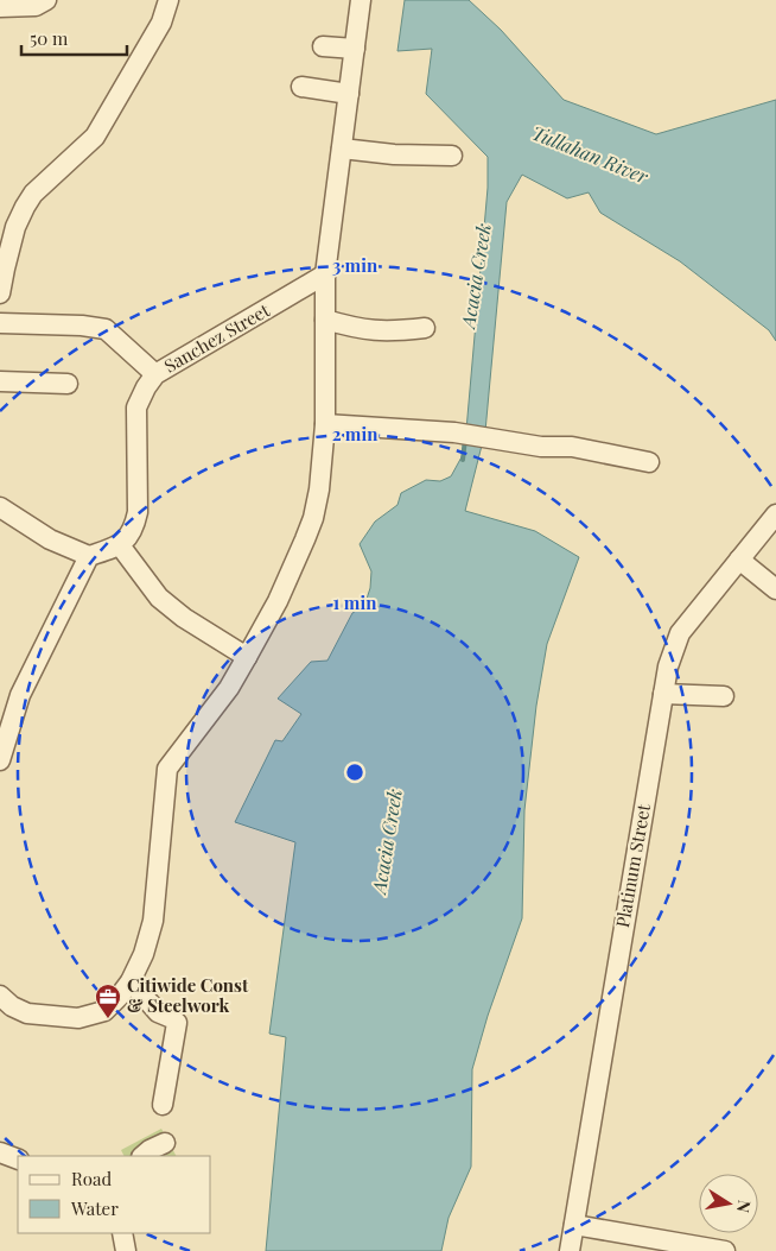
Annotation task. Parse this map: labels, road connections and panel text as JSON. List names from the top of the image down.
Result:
{
  "streets": {
    "street": ["Sanchez Street", "Platinum Street"]
  },
  "water": ["Tullahan River", "Acacia Creek"],
  "places": {
    "office": ["Citiwide Const & Steelwork"]
  },
  "legend": ["Road", "Water"],
  "scale_bar": "50 m",
  "north": "right",
  "rings": ["3 min", "2 min", "1 min"]
}
